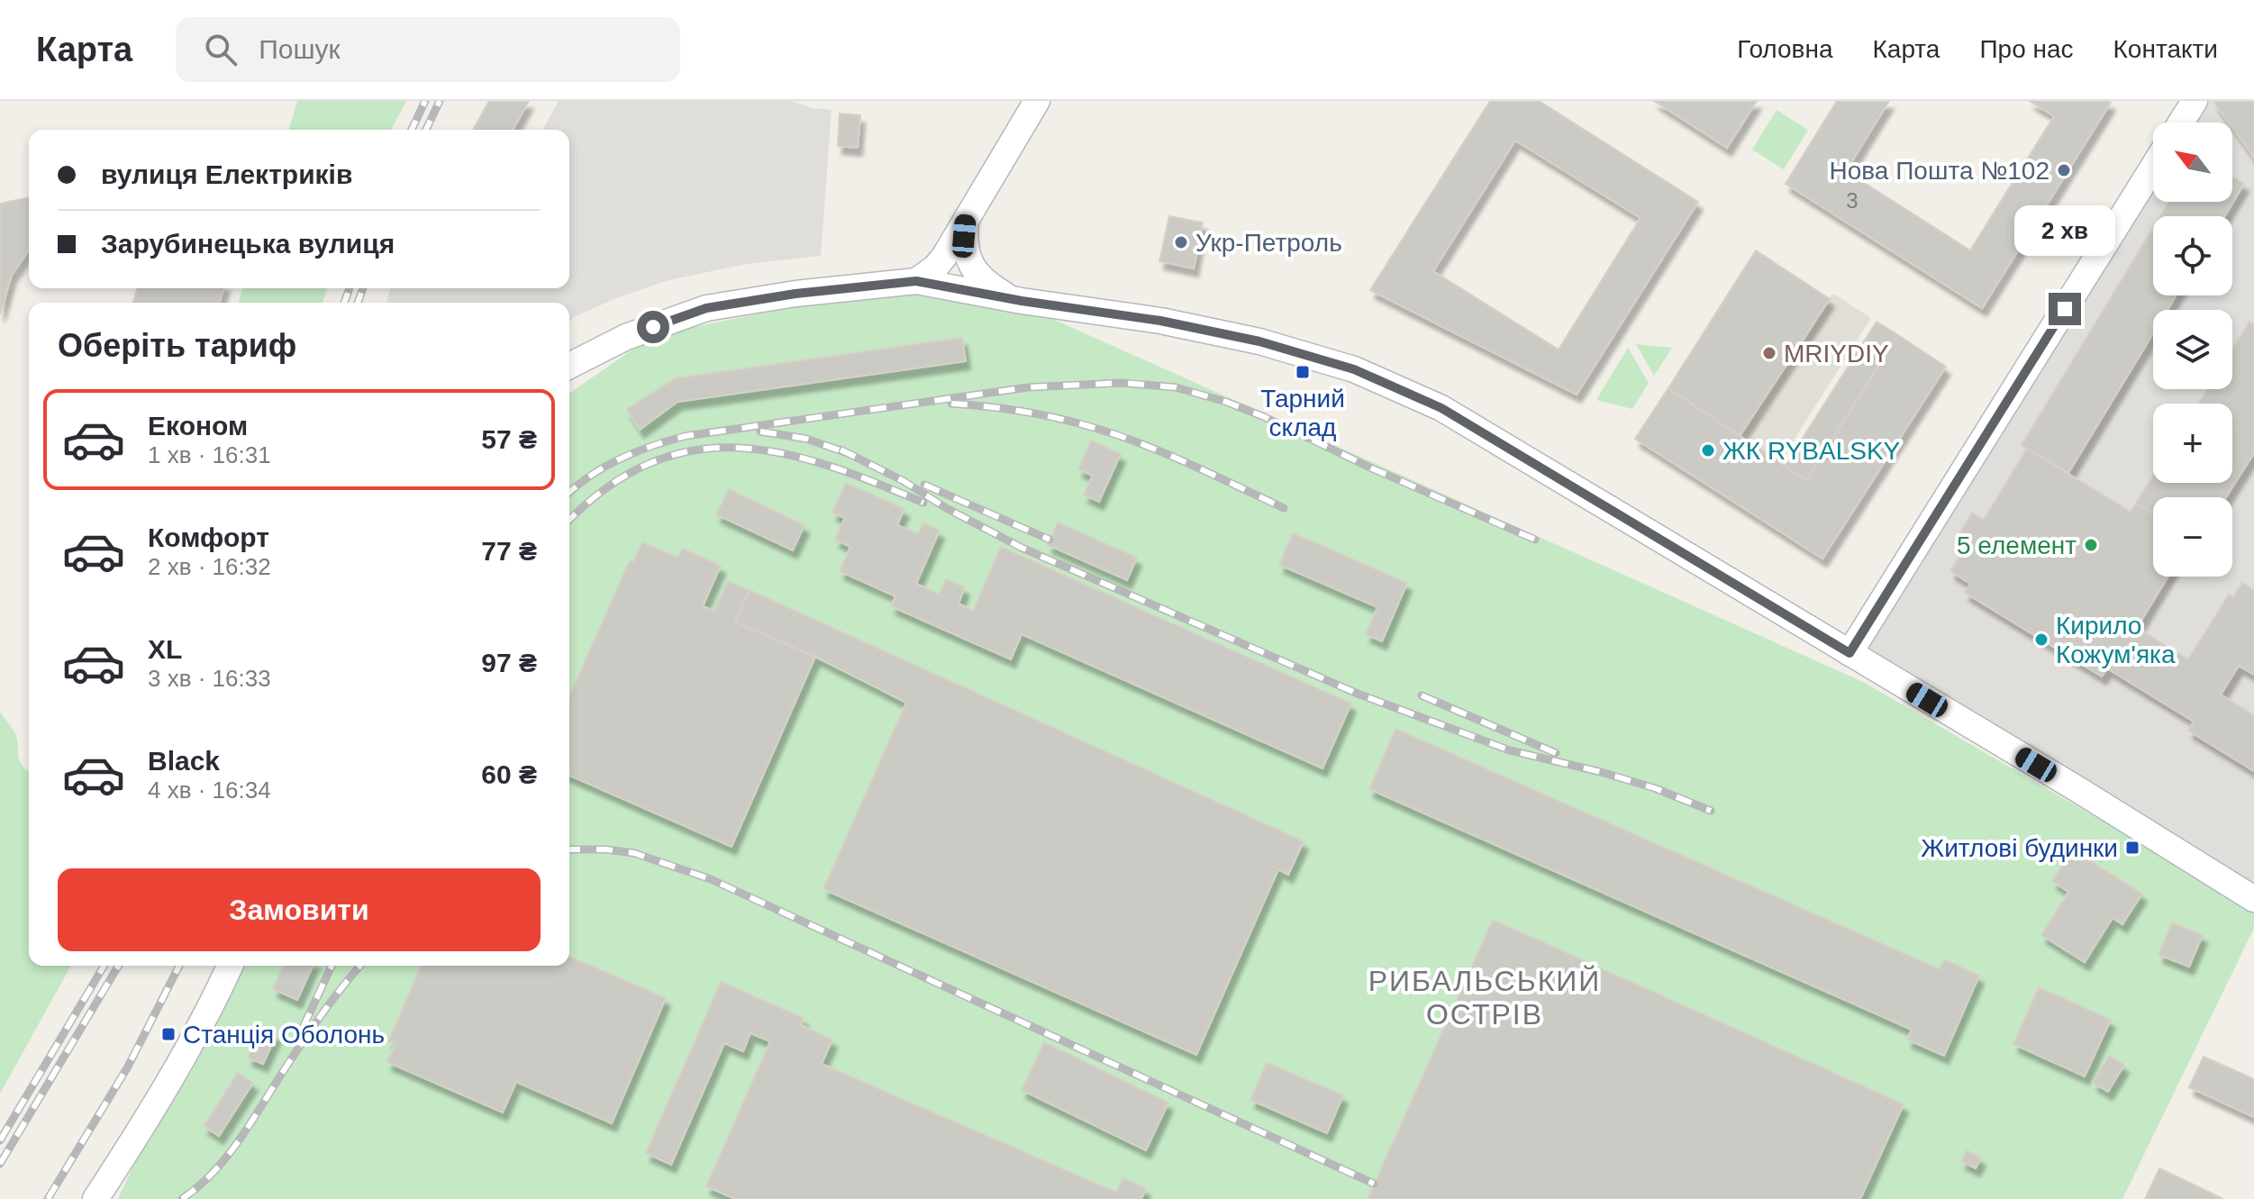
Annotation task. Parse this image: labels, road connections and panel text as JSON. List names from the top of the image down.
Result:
{
  "districts": ["РИБАЛЬСЬКИЙ ОСТРІВ"],
  "places": {
    "other": [
      "Нова Пошта №102",
      "Укр-Петроль",
      "MRIYDIY",
      "ЖК RYBALSKY",
      "5 елемент",
      "Кирило Кожум'яка"
    ],
    "transit": ["Тарний склад", "Житлові будинки", "Станція Оболонь"]
  },
  "house_numbers": ["3"],
  "north": "top left",
  "page": {
    "header": "Карта",
    "search": "Пошук",
    "nav": [
      "Головна",
      "Карта",
      "Про нас",
      "Контакти"
    ],
    "map_buttons": ["+", "−"],
    "banner": ["вулиця Електриків", "Зарубинецька вулиця"],
    "bubble": "2 хв",
    "heading": "Оберіть тариф",
    "list": [
      {
        "name": "Економ",
        "note": "1 хв · 16:31",
        "value": "57 ₴"
      },
      {
        "name": "Комфорт",
        "note": "2 хв · 16:32",
        "value": "77 ₴"
      },
      {
        "name": "XL",
        "note": "3 хв · 16:33",
        "value": "97 ₴"
      },
      {
        "name": "Black",
        "note": "4 хв · 16:34",
        "value": "60 ₴"
      }
    ],
    "buttons": "Замовити"
  }
}
